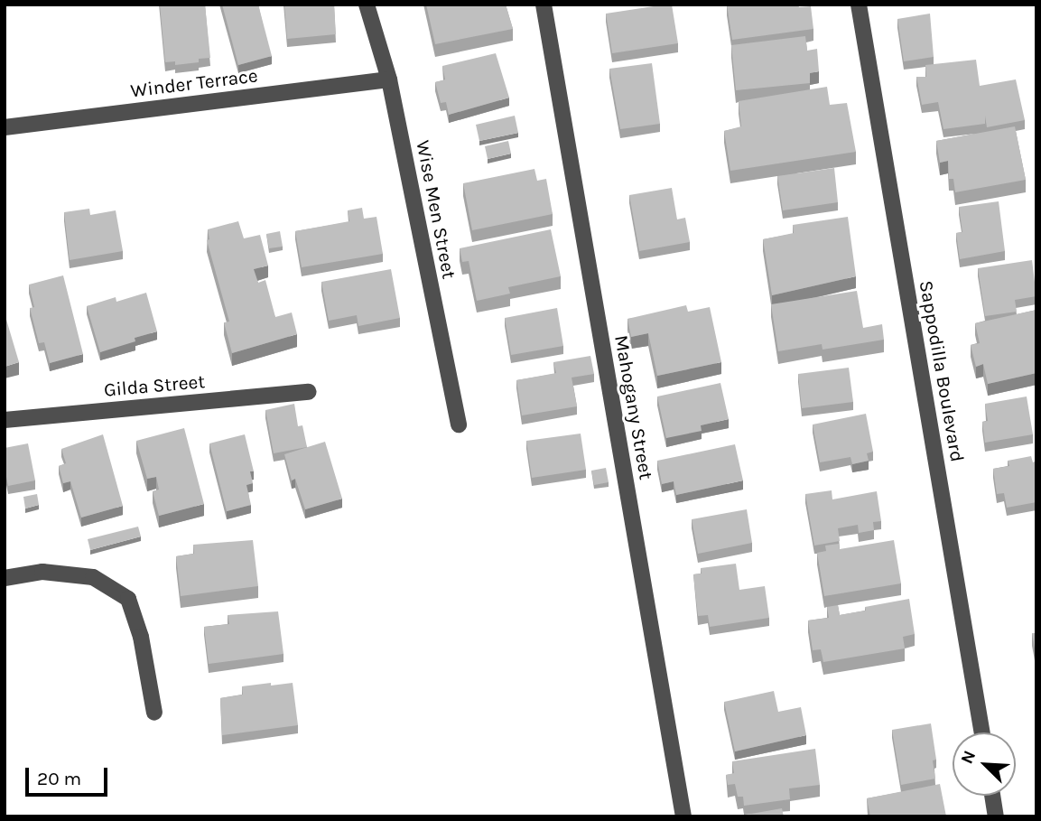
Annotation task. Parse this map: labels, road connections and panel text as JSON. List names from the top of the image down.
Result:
{
  "streets": {
    "street": [
      "Winder Terrace",
      "Wise Men Street",
      "Sappodilla Boulevard",
      "Gilda Street",
      "Mahogany Street"
    ]
  },
  "crossings": [
    ["Winder Terrace", "Wise Men Street"]
  ],
  "scale_bar": "20 m",
  "north": "top left"
}
